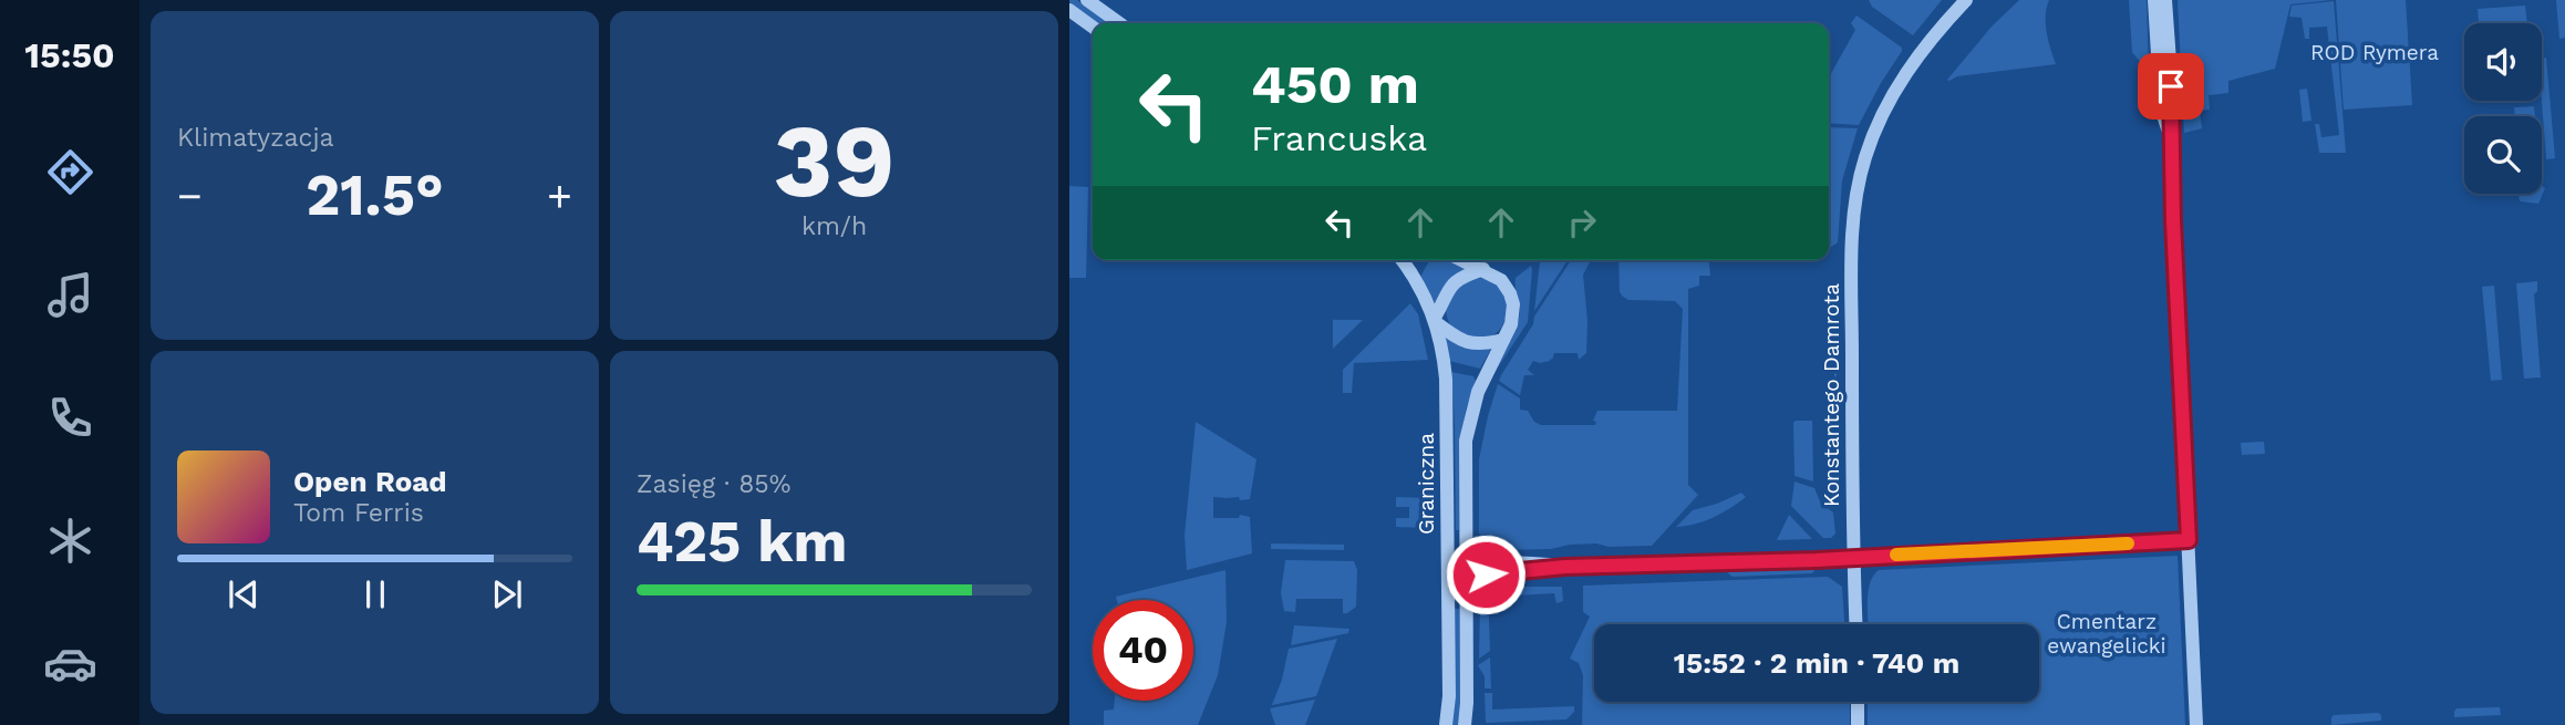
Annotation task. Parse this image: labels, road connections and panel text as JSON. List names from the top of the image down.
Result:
{
  "streets": {
    "street": ["Konstantego Damrota", "Graniczna"]
  },
  "parks": ["ROD Rymera", "Cmentarz ewangelicki"],
  "page": {
    "tabs": "15:50",
    "tile": [
      "Klimatyzacja",
      ["39", "km/h"],
      ["Zasięg · 85%", "425 km"]
    ],
    "turn": ["450 m", "Francuska"],
    "heat": ["−", "21.5°", "+"],
    "song": ["Open Road", "Tom Ferris"],
    "limit": "40",
    "trip": "15:52 · 2 min · 740 m"
  }
}
